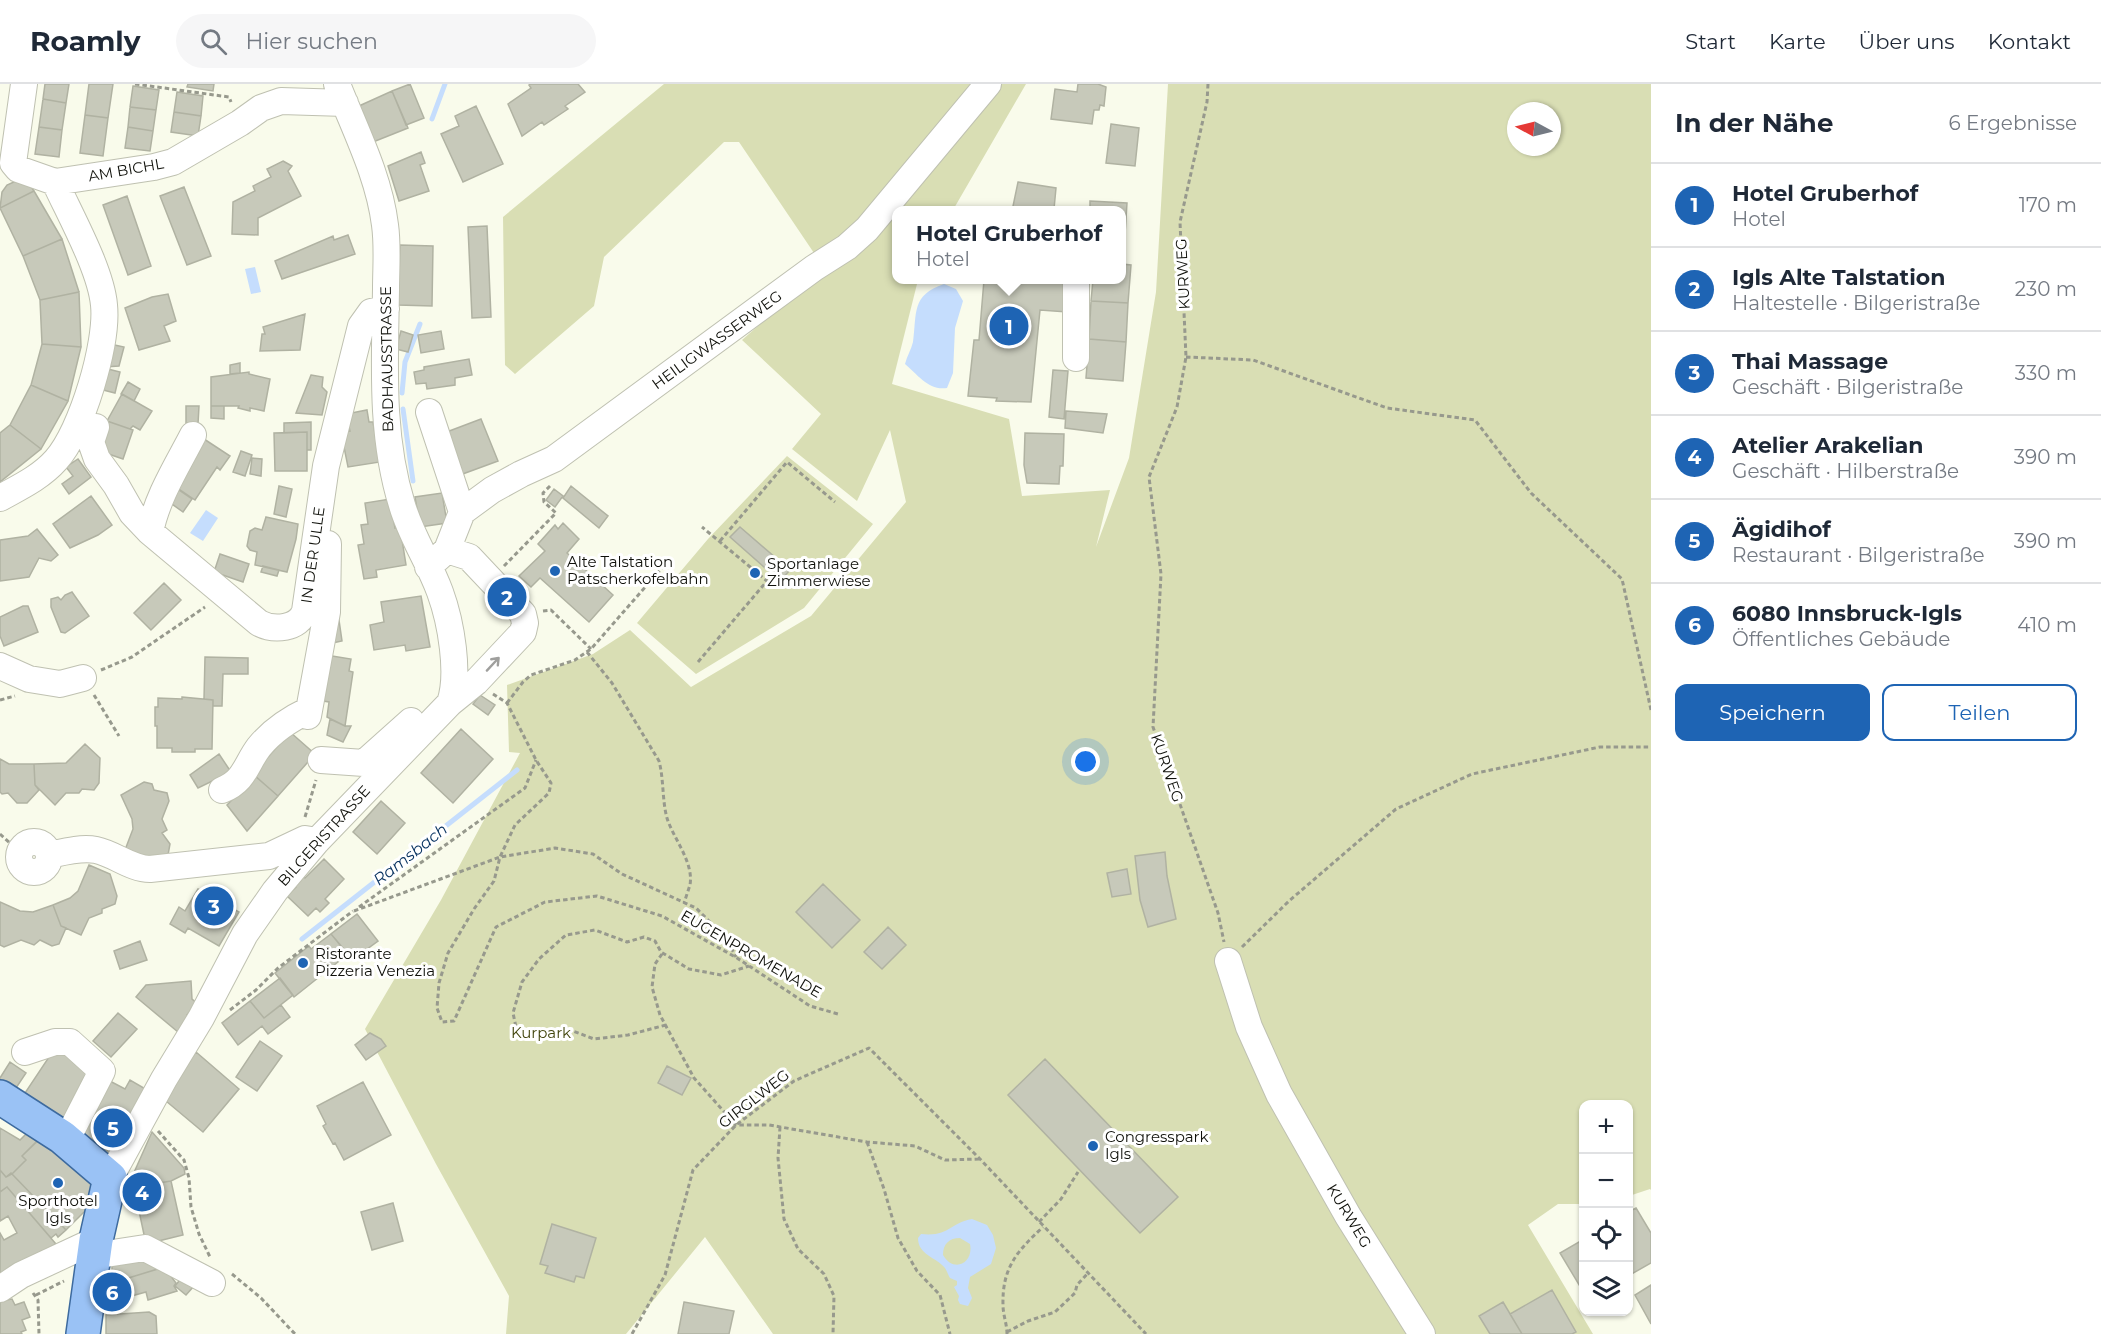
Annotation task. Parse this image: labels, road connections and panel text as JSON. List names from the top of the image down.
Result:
{
  "streets": {
    "street": [
      "AM BICHL",
      "KURWEG",
      "HEILIGWASSERWEG",
      "BADHAUSSTRASSE",
      "IN DER ULLE",
      "BILGERISTRASSE"
    ],
    "path": ["EUGENPROMENADE", "GIRGLWEG"]
  },
  "crossings": [
    ["AM BICHL", "BADHAUSSTRASSE"],
    ["BADHAUSSTRASSE", "IN DER ULLE"],
    ["BADHAUSSTRASSE", "BILGERISTRASSE"],
    ["BILGERISTRASSE", "EUGENPROMENADE"]
  ],
  "water": ["Ramsbach"],
  "parks": ["Kurpark"],
  "places": [
    "Alte Talstation Patscherkofelbahn",
    "Sportanlage Zimmerwiese",
    "Ristorante Pizzeria Venezia",
    "Congresspark Igls",
    "Sporthotel Igls"
  ],
  "north": "left",
  "page": {
    "header": "Roamly",
    "search": "Hier suchen",
    "nav": [
      "Start",
      "Karte",
      "Über uns",
      "Kontakt"
    ],
    "heading": ["In der Nähe", "6 Ergebnisse"],
    "list": [
      {
        "mark": "1",
        "name": "Hotel Gruberhof",
        "note": "Hotel",
        "value": "170 m"
      },
      {
        "mark": "2",
        "name": "Igls Alte Talstation",
        "note": "Haltestelle · Bilgeristraße",
        "value": "230 m"
      },
      {
        "mark": "3",
        "name": "Thai Massage",
        "note": "Geschäft · Bilgeristraße",
        "value": "330 m"
      },
      {
        "mark": "4",
        "name": "Atelier Arakelian",
        "note": "Geschäft · Hilberstraße",
        "value": "390 m"
      },
      {
        "mark": "5",
        "name": "Ägidihof",
        "note": "Restaurant · Bilgeristraße",
        "value": "390 m"
      },
      {
        "mark": "6",
        "name": "6080 Innsbruck-Igls",
        "note": "Öffentliches Gebäude",
        "value": "410 m"
      }
    ],
    "popup": ["Hotel Gruberhof", "Hotel"],
    "pins": [
      "1",
      "2",
      "3",
      "5",
      "4",
      "6"
    ],
    "buttons": ["Speichern", "Teilen"],
    "map_buttons": ["+", "−"]
  }
}
